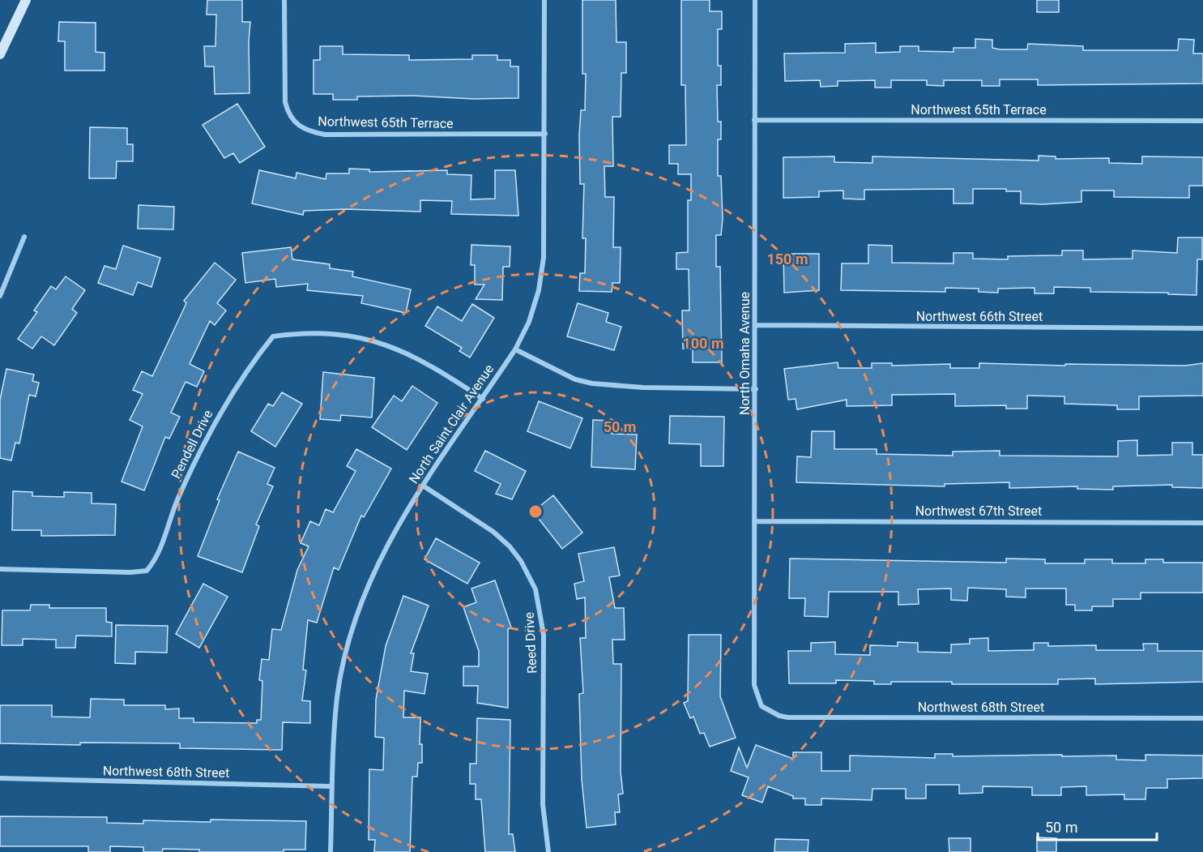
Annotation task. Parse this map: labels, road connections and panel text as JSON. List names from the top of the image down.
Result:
{
  "streets": {
    "street": [
      "Northwest 65th Terrace",
      "Northwest 66th Street",
      "North Omaha Avenue",
      "North Saint Clair Avenue",
      "Pendell Drive",
      "Northwest 67th Street",
      "Reed Drive",
      "Northwest 68th Street"
    ]
  },
  "crossings": [
    ["Northwest 65th Terrace", "North Omaha Avenue"],
    ["Northwest 65th Terrace", "North Saint Clair Avenue"],
    ["Northwest 66th Street", "North Omaha Avenue"],
    ["North Omaha Avenue", "Northwest 67th Street"],
    ["North Omaha Avenue", "Northwest 68th Street"],
    ["North Saint Clair Avenue", "Pendell Drive"],
    ["North Saint Clair Avenue", "Reed Drive"],
    ["North Saint Clair Avenue", "Northwest 68th Street"]
  ],
  "scale_bar": "50 m",
  "rings": ["150 m", "100 m", "50 m"]
}
